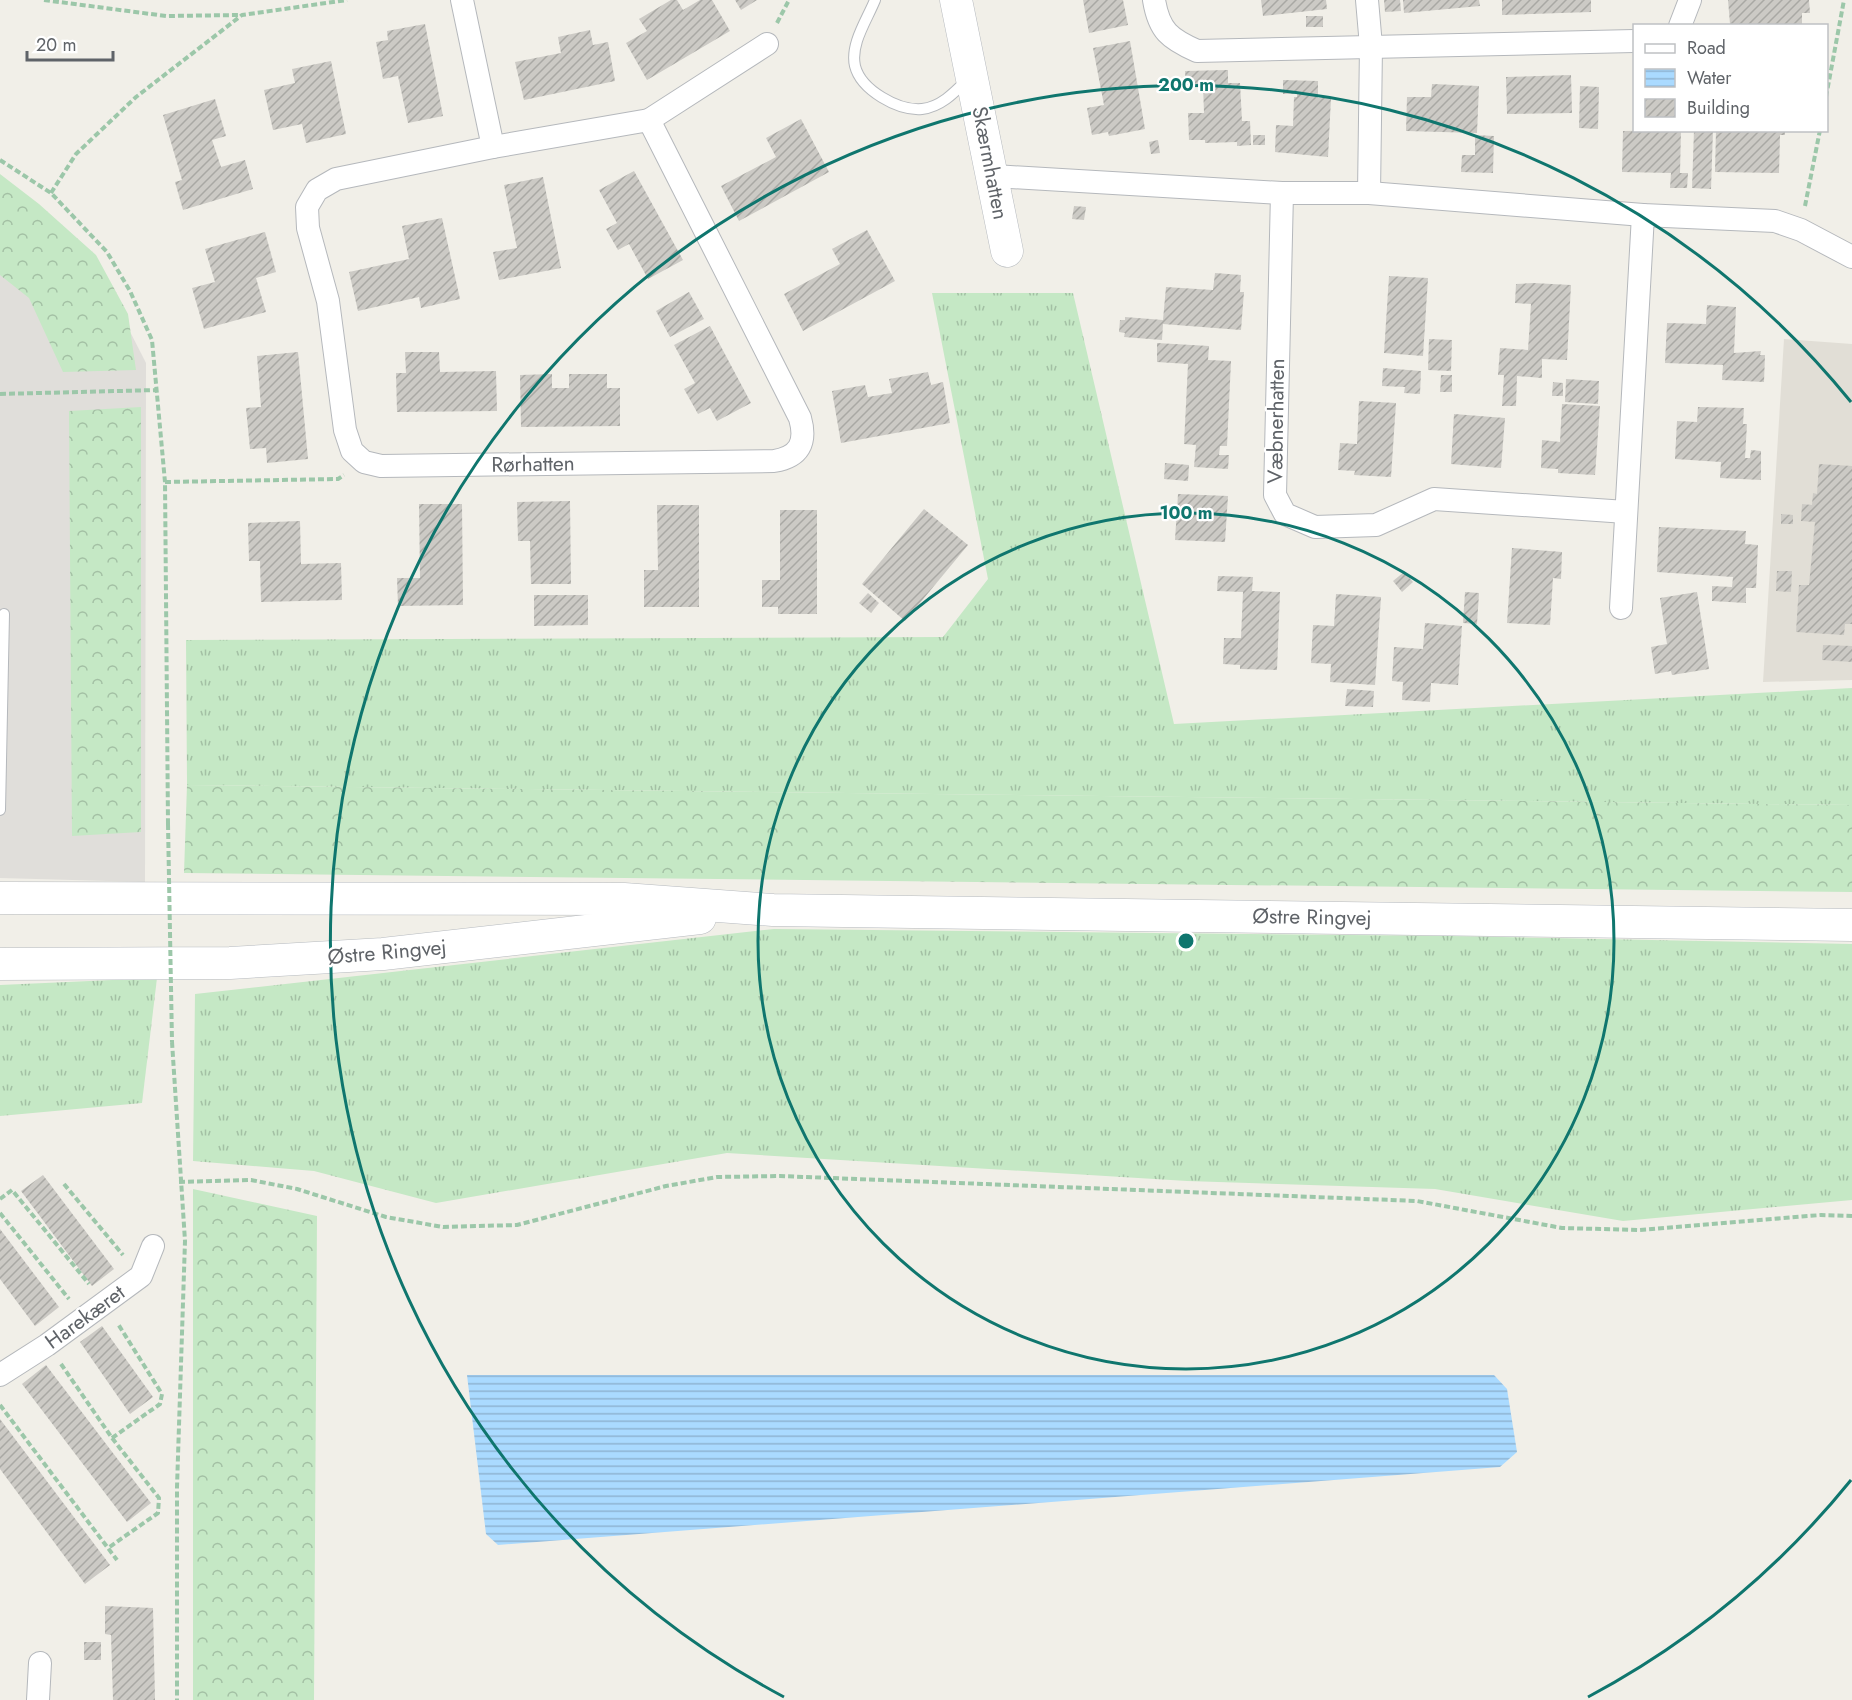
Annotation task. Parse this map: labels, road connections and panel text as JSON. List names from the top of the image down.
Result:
{
  "streets": {
    "main road": ["Skærmhatten", "Østre Ringvej"],
    "street": ["Væbnerhatten", "Rørhatten", "Harekæret"]
  },
  "legend": ["Road", "Water", "Building"],
  "scale_bar": "20 m",
  "rings": ["200 m", "100 m"]
}
